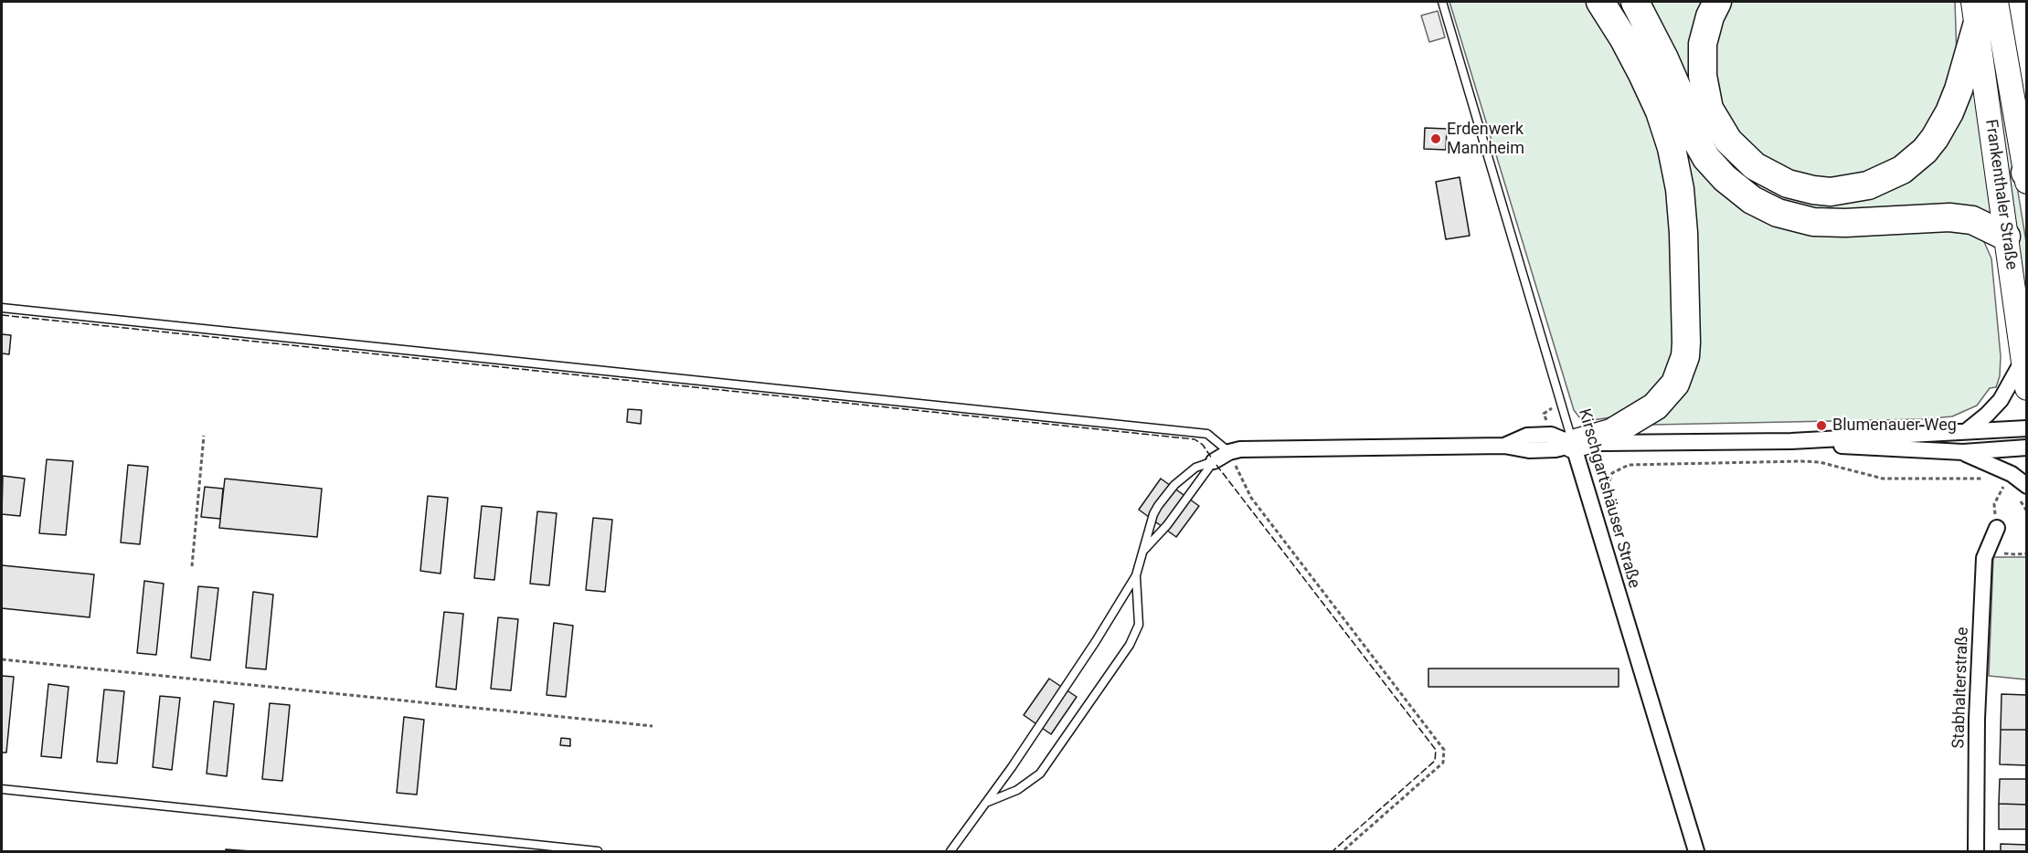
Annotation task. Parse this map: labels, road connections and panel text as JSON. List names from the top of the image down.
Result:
{
  "streets": {
    "main road": ["Frankenthaler Straße"],
    "street": ["Kirschgartshäuser Straße", "Stabhalterstraße"]
  },
  "places": ["Erdenwerk Mannheim", "Blumenauer Weg"]
}
